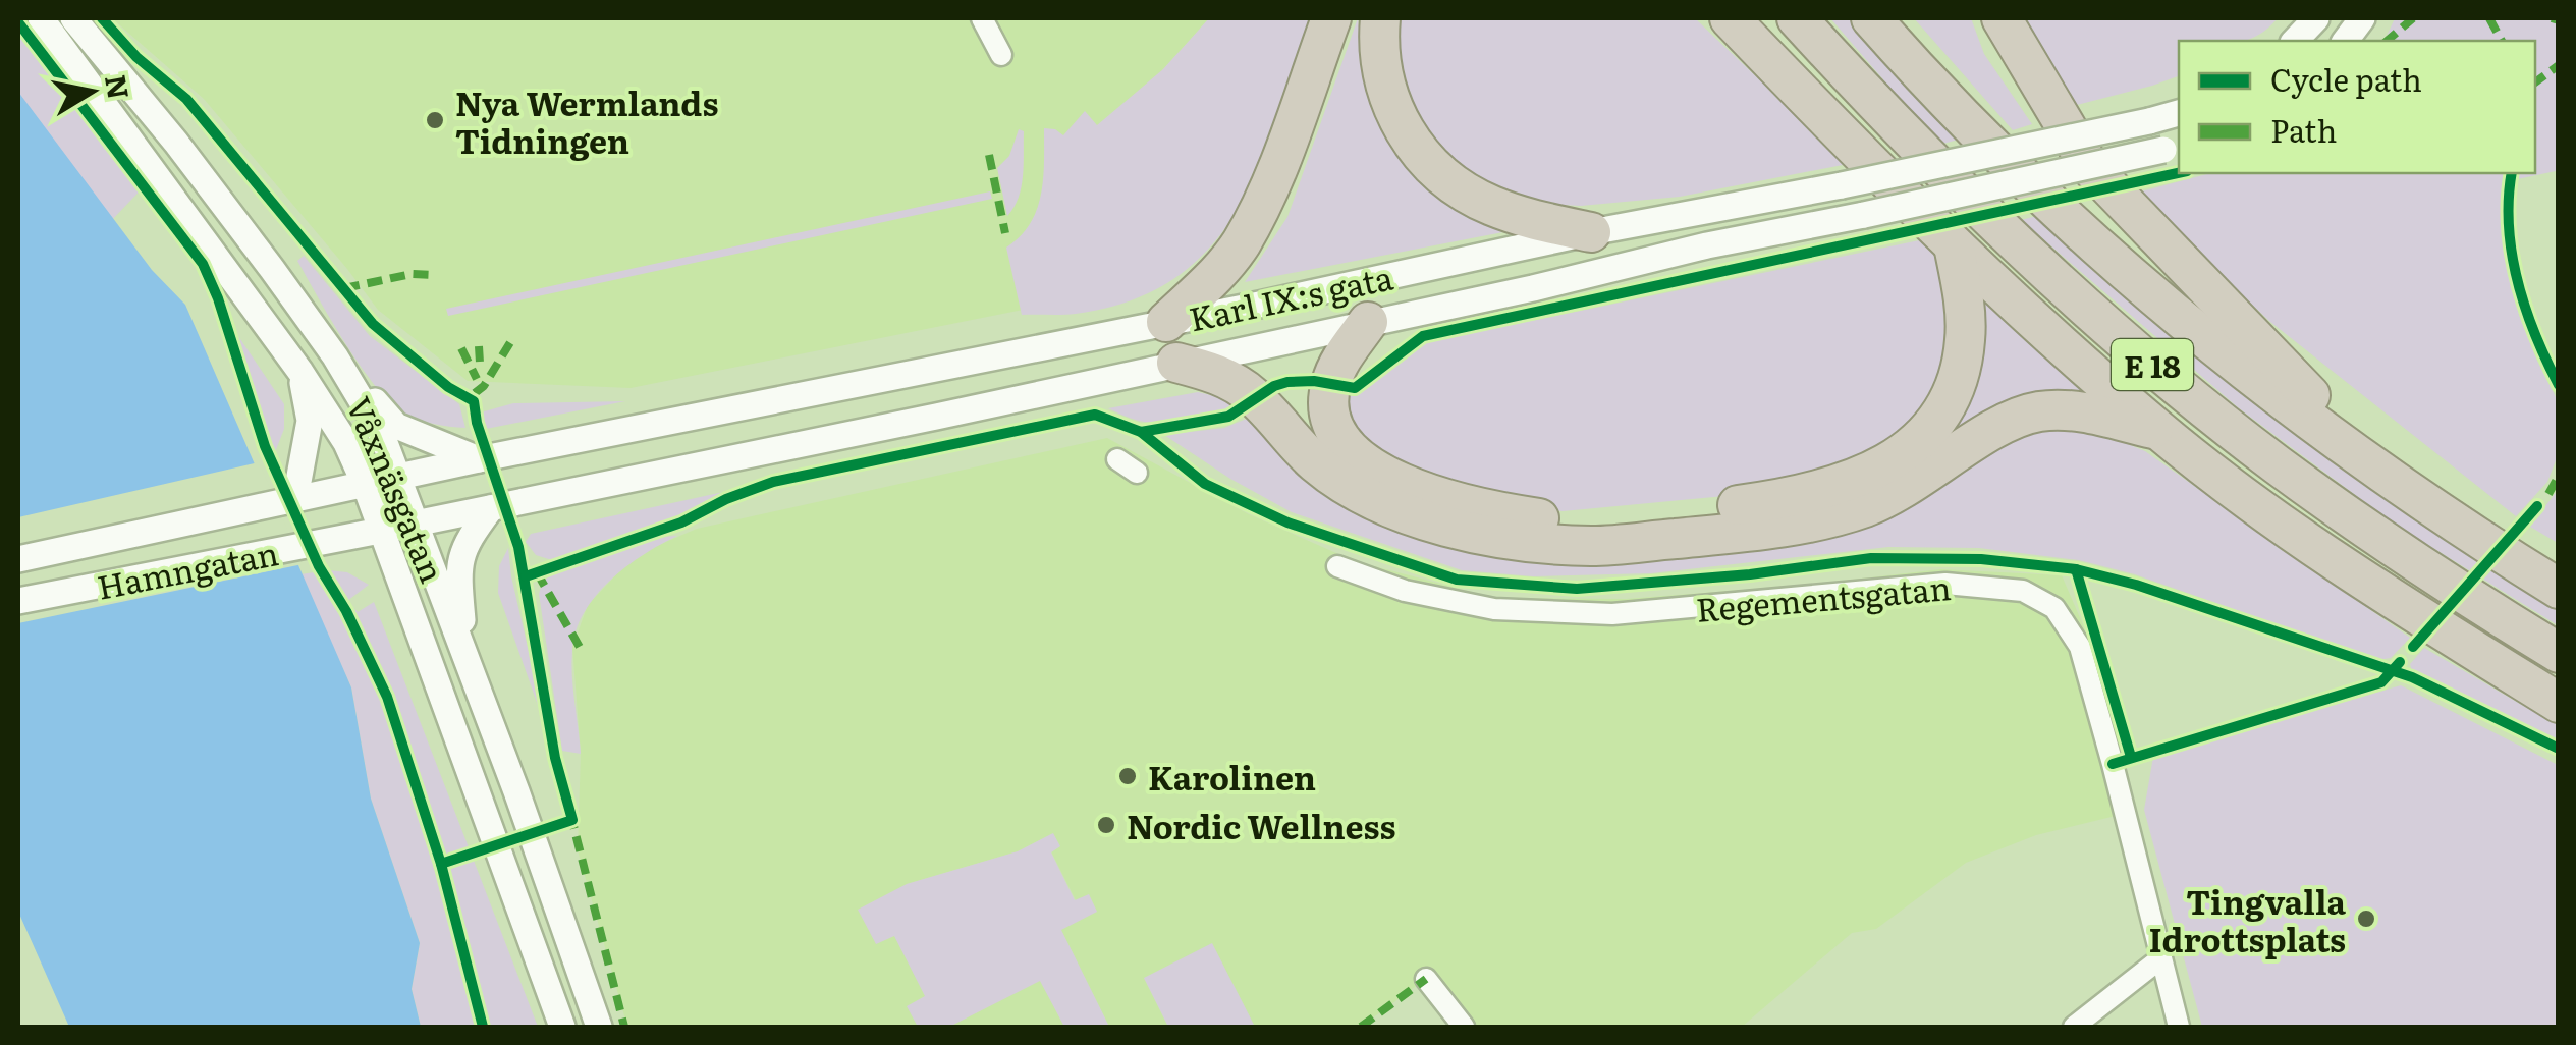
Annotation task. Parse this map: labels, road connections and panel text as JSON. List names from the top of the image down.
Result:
{
  "streets": {
    "highway": ["E 18"],
    "street": [
      "Karl IX:s gata",
      "Våxnäsgatan",
      "Hamngatan",
      "Regementsgatan"
    ]
  },
  "crossings": [
    ["Karl IX:s gata", "Våxnäsgatan"],
    ["Karl IX:s gata", "Hamngatan"],
    ["Våxnäsgatan", "Hamngatan"]
  ],
  "places": [
    "Nya Wermlands Tidningen",
    "Karolinen",
    "Nordic Wellness",
    "Tingvalla Idrottsplats"
  ],
  "legend": ["Cycle path", "Path"],
  "north": "right"
}
